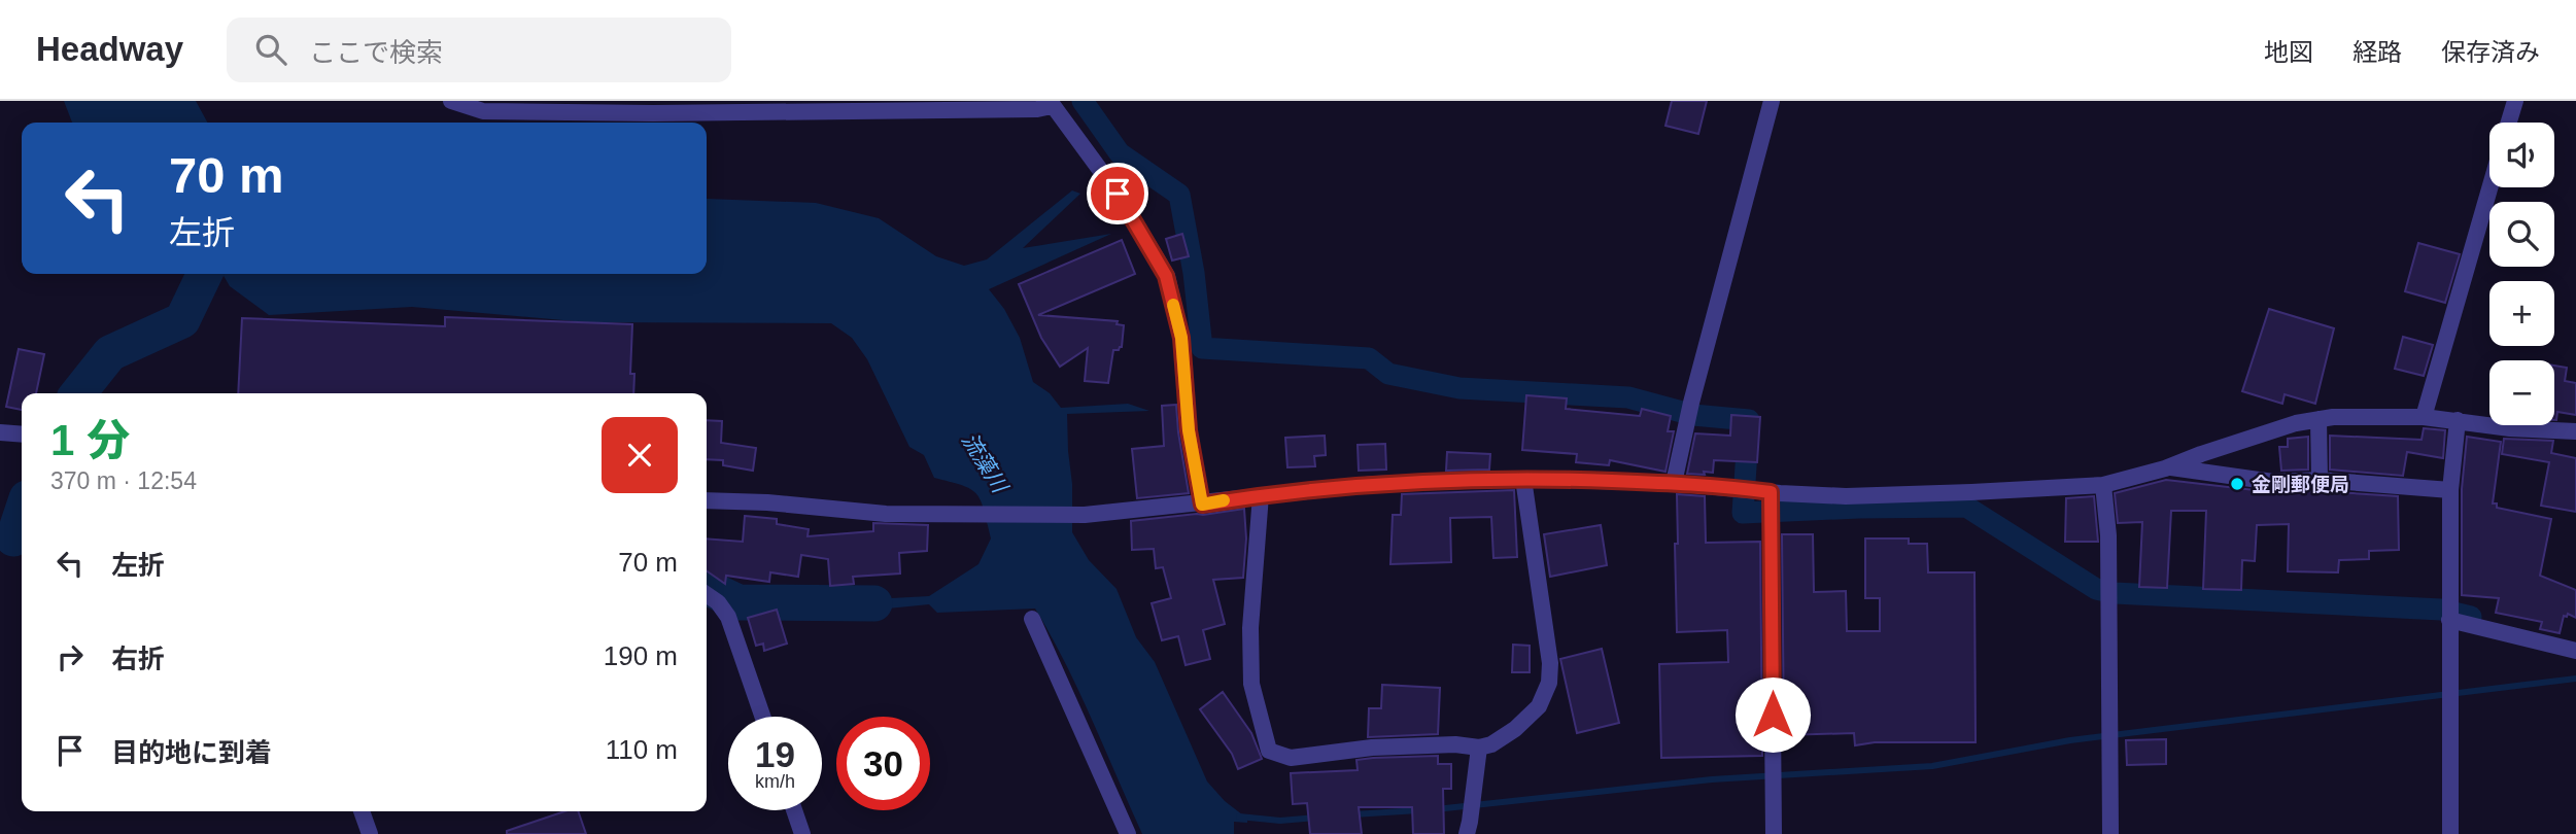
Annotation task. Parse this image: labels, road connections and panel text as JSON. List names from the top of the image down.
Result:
{
  "water": ["流藻川"],
  "places": ["金剛郵便局"],
  "page": {
    "header": "Headway",
    "search": "ここで検索",
    "nav": ["地図", "経路", "保存済み"],
    "map_buttons": ["+", "−"],
    "turn": ["70 m", "左折"],
    "heading": ["1 分", "370 m · 12:54"],
    "list": [
      {
        "name": "左折",
        "value": "70 m"
      },
      {
        "name": "右折",
        "value": "190 m"
      },
      {
        "name": "目的地に到着",
        "value": "110 m"
      }
    ],
    "speed": "19 km/h",
    "limit": "30"
  }
}
